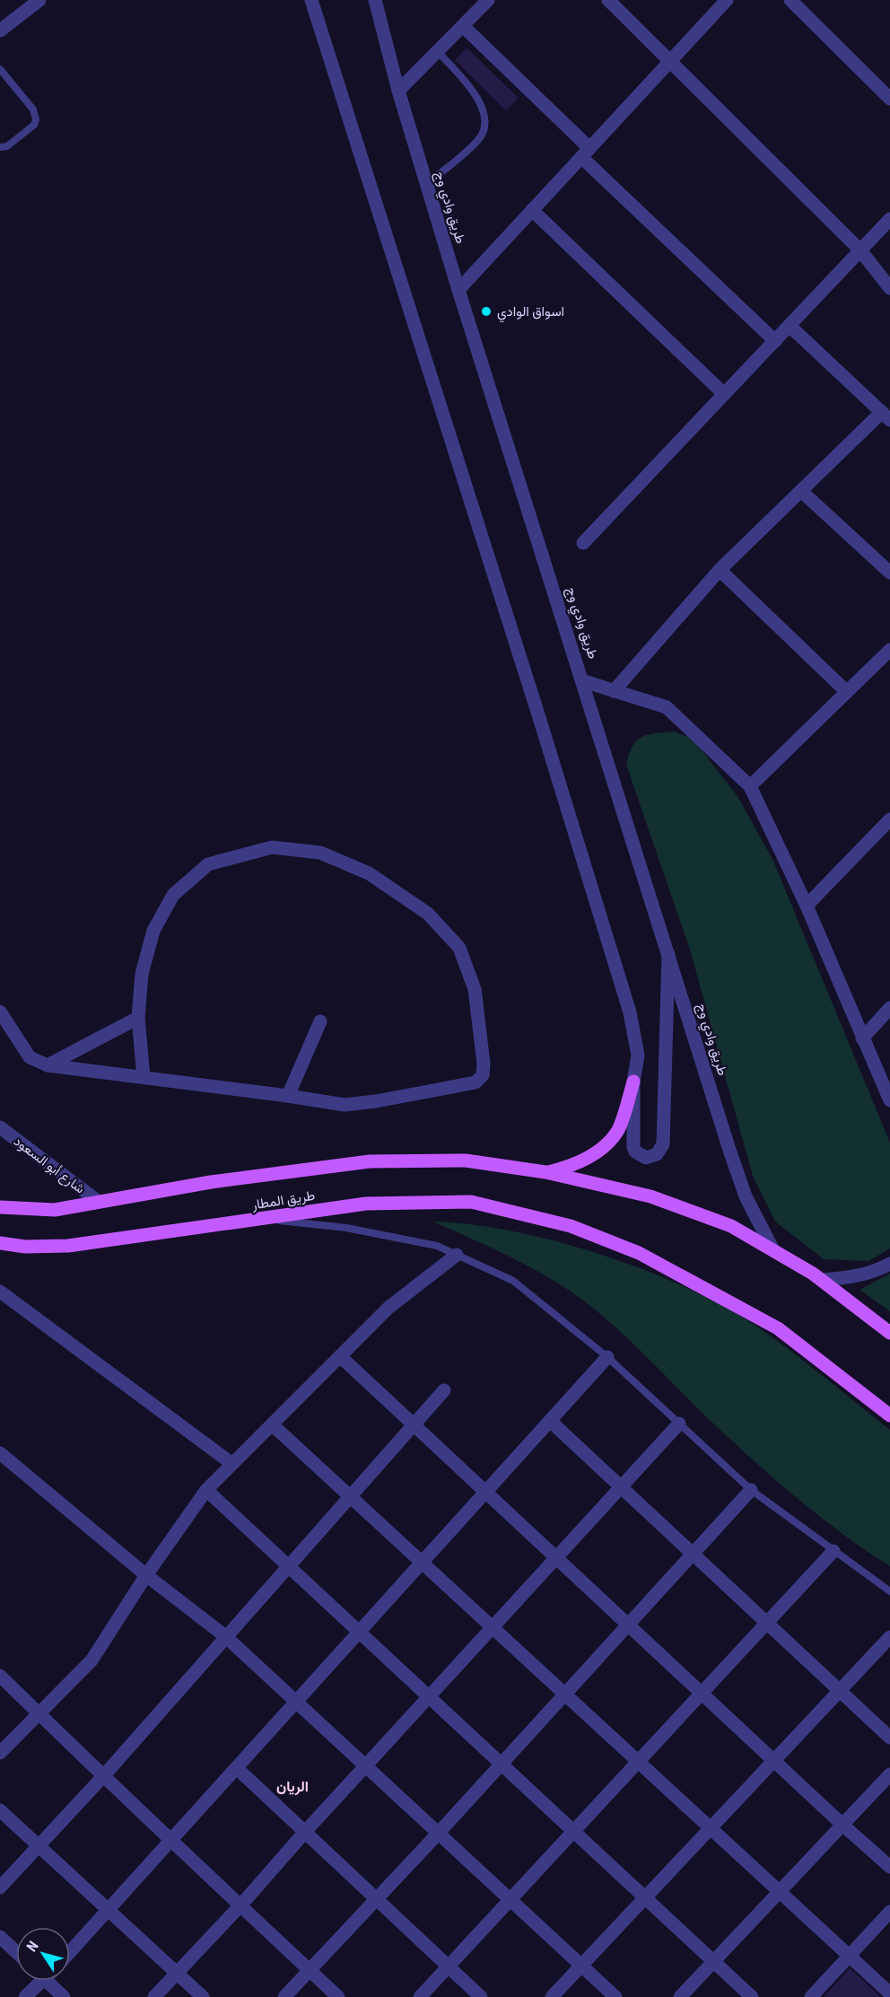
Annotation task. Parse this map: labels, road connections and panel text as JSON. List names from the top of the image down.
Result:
{
  "streets": {
    "main road": ["طريق المطار"],
    "street": ["طريق وادي وج", "شارع أبو السعود"]
  },
  "crossings": [
    ["شارع أبو السعود", "طريق المطار"]
  ],
  "districts": ["الريان"],
  "places": ["اسواق الوادي"],
  "north": "top left"
}
